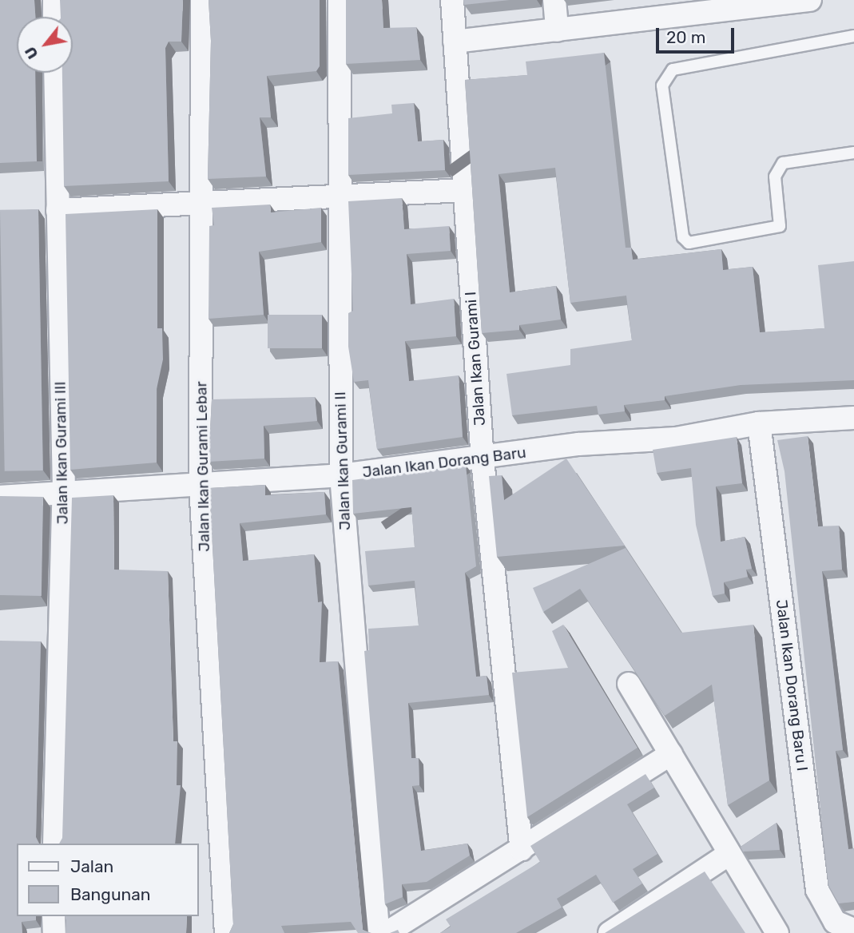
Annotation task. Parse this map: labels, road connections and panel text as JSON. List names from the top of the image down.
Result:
{
  "streets": {
    "street": [
      "Jalan Ikan Gurami I",
      "Jalan Ikan Gurami III",
      "Jalan Ikan Gurami II",
      "Jalan Ikan Dorang Baru",
      "Jalan Ikan Gurami Lebar",
      "Jalan Ikan Dorang Baru I"
    ]
  },
  "crossings": [
    ["Jalan Ikan Gurami I", "Jalan Ikan Gurami II"],
    ["Jalan Ikan Gurami I", "Jalan Ikan Dorang Baru"],
    ["Jalan Ikan Gurami III", "Jalan Ikan Dorang Baru"],
    ["Jalan Ikan Gurami II", "Jalan Ikan Dorang Baru"],
    ["Jalan Ikan Dorang Baru", "Jalan Ikan Gurami Lebar"],
    ["Jalan Ikan Dorang Baru", "Jalan Ikan Dorang Baru I"]
  ],
  "legend": ["Jalan", "Bangunan"],
  "scale_bar": "20 m",
  "north": "bottom left"
}
